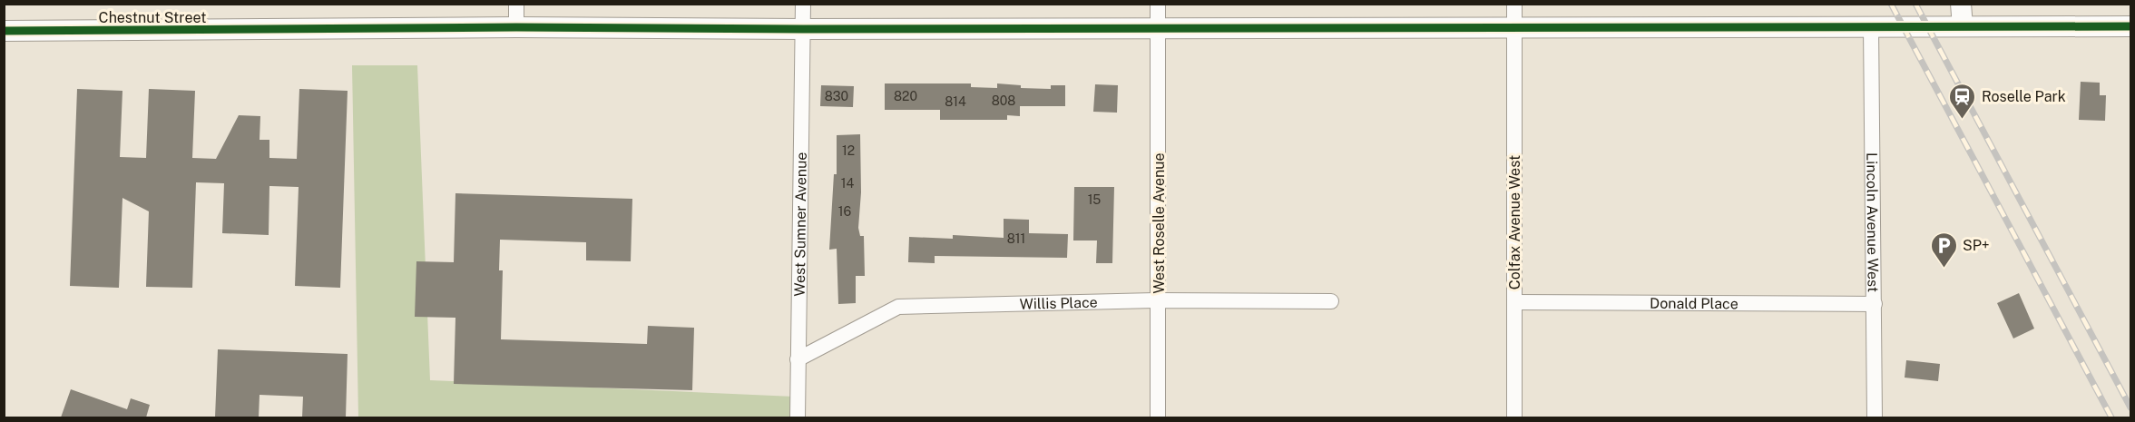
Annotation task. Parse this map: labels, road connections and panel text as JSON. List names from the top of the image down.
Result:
{
  "streets": {
    "street": [
      "Chestnut Street",
      "Colfax Avenue West",
      "Lincoln Avenue West",
      "West Sumner Avenue",
      "West Roselle Avenue",
      "Willis Place",
      "Donald Place"
    ]
  },
  "crossings": [
    ["Chestnut Street", "Colfax Avenue West"],
    ["Chestnut Street", "Lincoln Avenue West"],
    ["Chestnut Street", "West Sumner Avenue"],
    ["Chestnut Street", "West Roselle Avenue"],
    ["Colfax Avenue West", "Donald Place"],
    ["Lincoln Avenue West", "Donald Place"],
    ["West Sumner Avenue", "Willis Place"],
    ["West Roselle Avenue", "Willis Place"]
  ],
  "places": {
    "station": ["Roselle Park"],
    "parking": ["SP+"]
  },
  "house_numbers": [
    "830",
    "820",
    "808",
    "814",
    "12",
    "14",
    "15",
    "16",
    "811"
  ]
}
